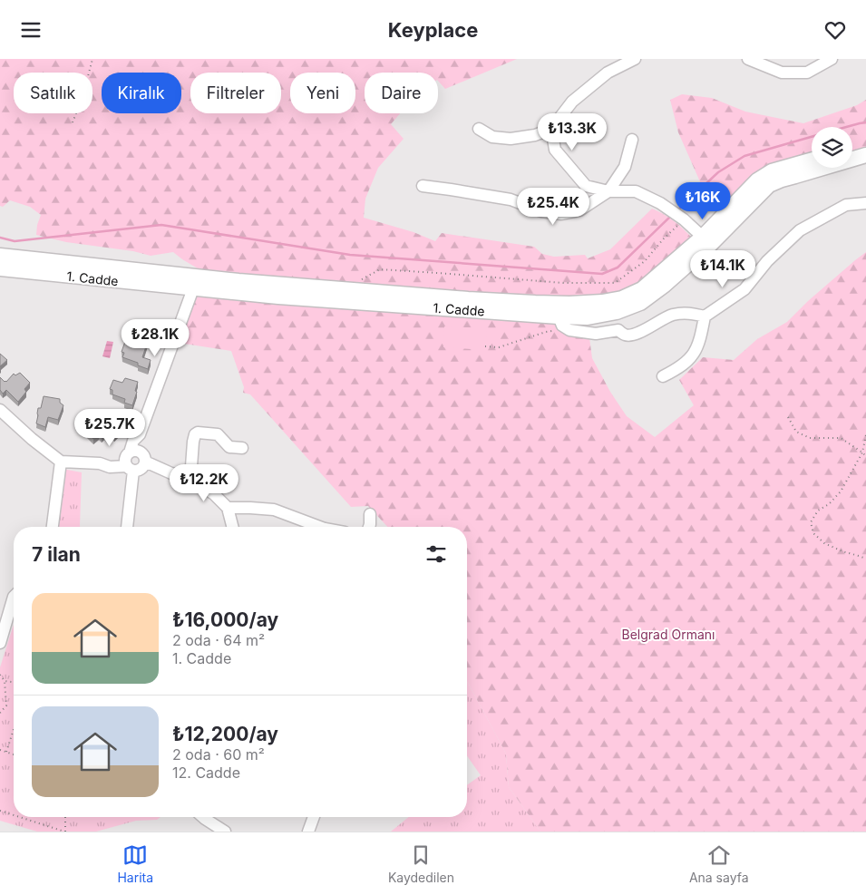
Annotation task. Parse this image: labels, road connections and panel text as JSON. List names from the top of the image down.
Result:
{
  "streets": {
    "main road": ["1. Cadde"]
  },
  "parks": ["Belgrad Ormanı"],
  "page": {
    "header": "Keyplace",
    "chip": [
      "Satılık",
      "Kiralık",
      "Filtreler",
      "Yeni",
      "Daire"
    ],
    "price": [
      "₺13.3K",
      "₺16K",
      "₺25.4K",
      "₺14.1K",
      "₺28.1K",
      "₺25.7K",
      "₺12.2K"
    ],
    "heading": "7 ilan",
    "list": [
      {
        "name": "₺16,000/ay",
        "note": "2 oda · 64 m² · 1. Cadde"
      },
      {
        "name": "₺12,200/ay",
        "note": "2 oda · 60 m² · 12. Cadde"
      }
    ],
    "tabs": ["Harita", "Kaydedilen", "Ana sayfa"]
  }
}
